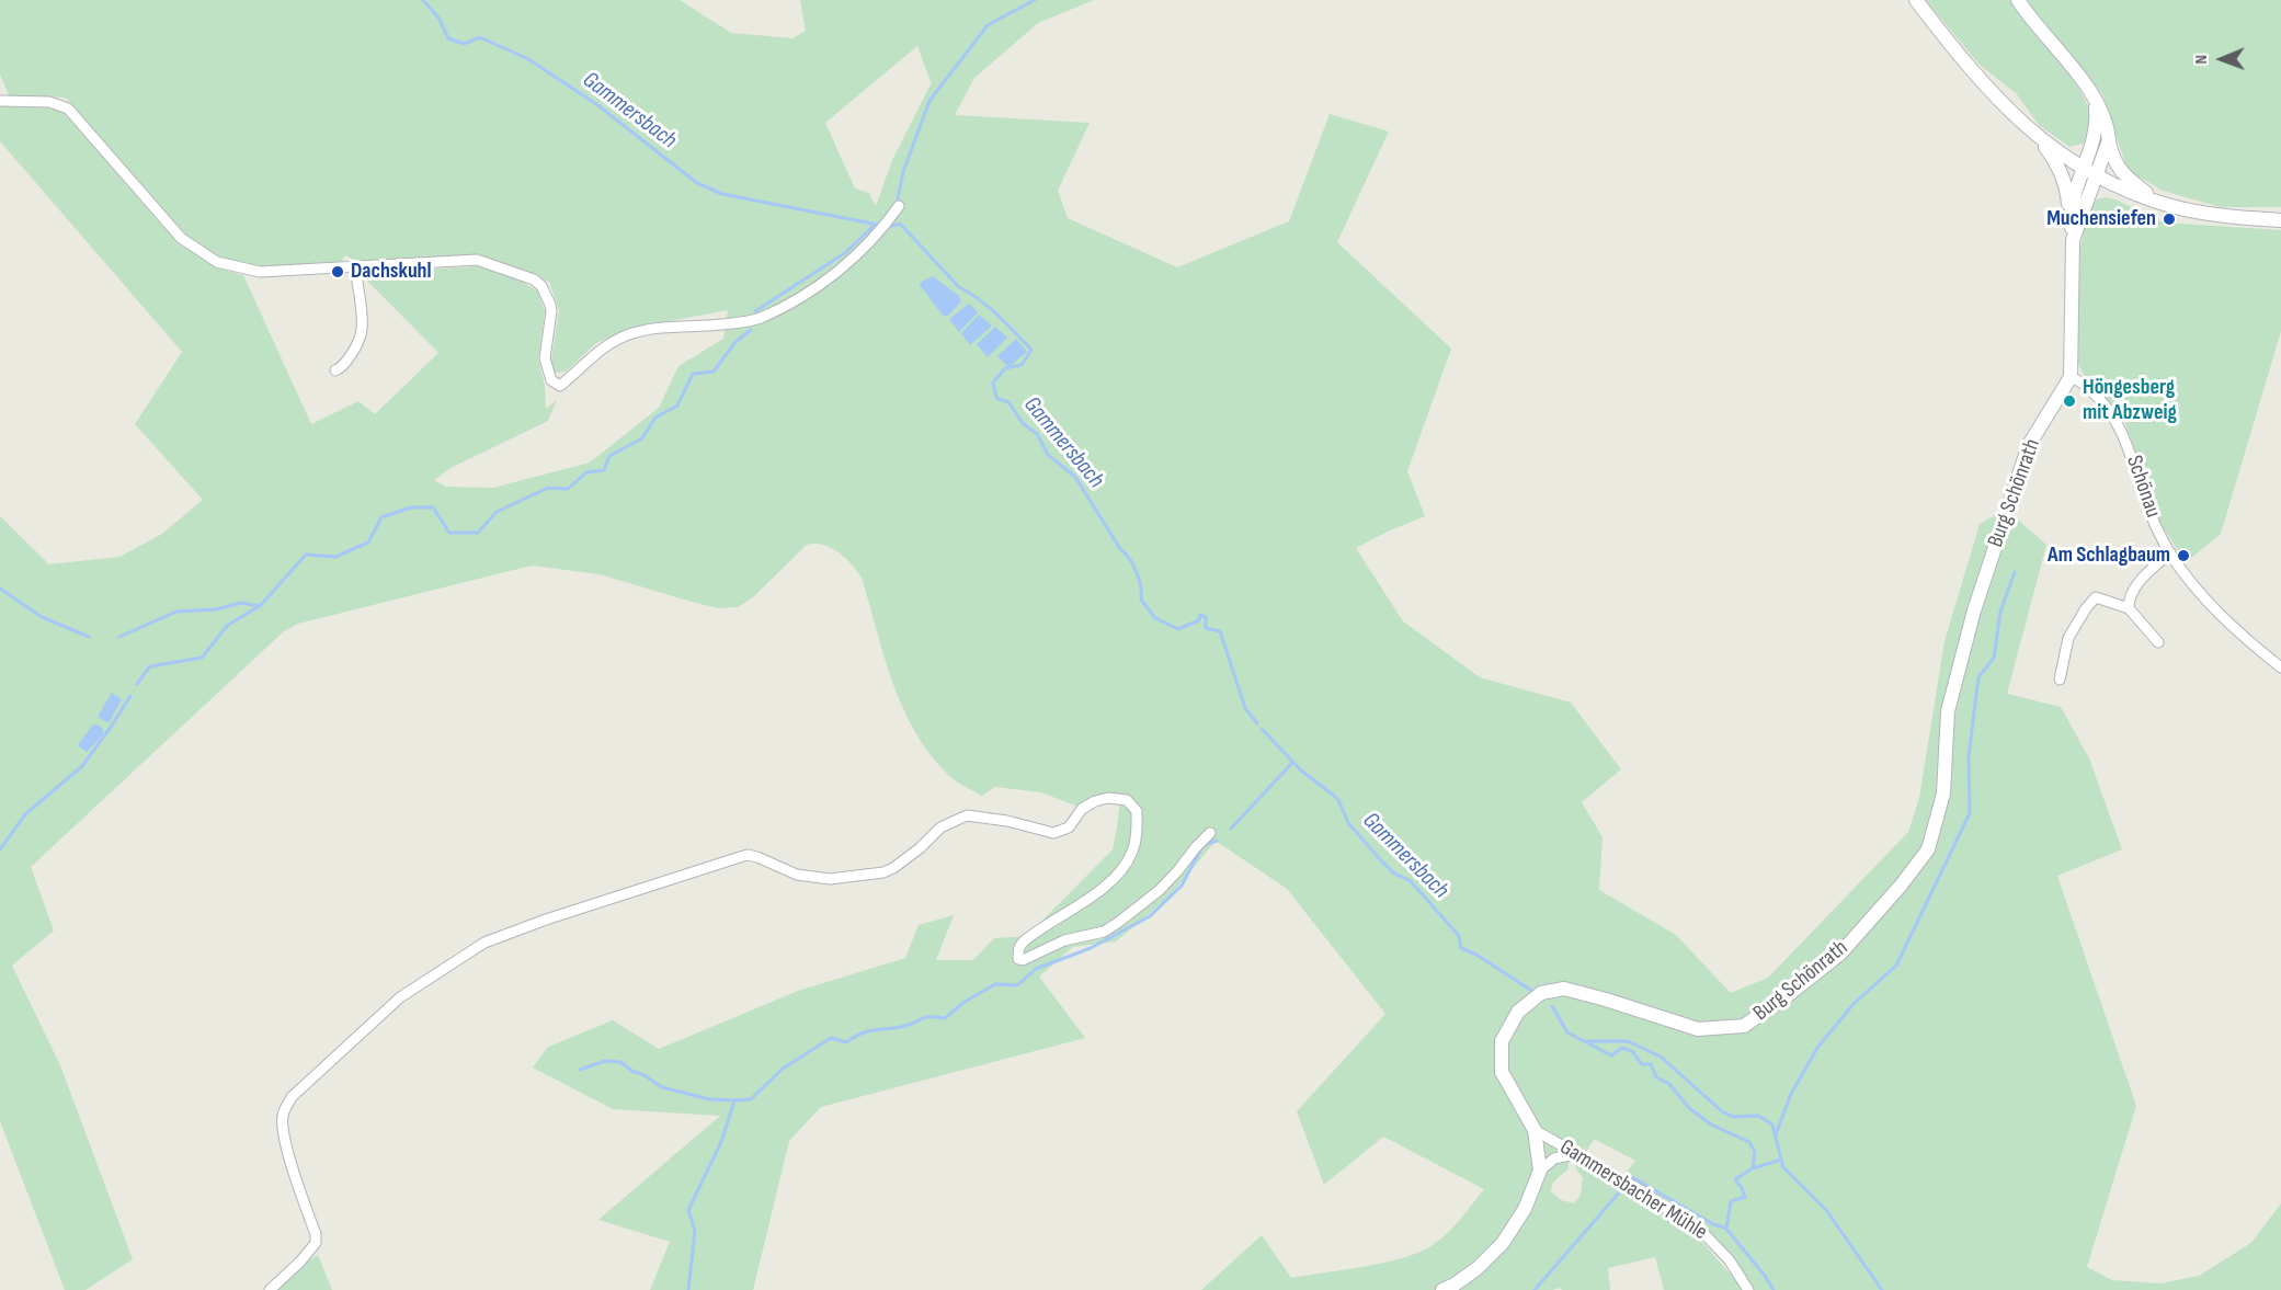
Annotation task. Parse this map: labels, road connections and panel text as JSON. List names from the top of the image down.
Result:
{
  "streets": {
    "street": ["Schönau", "Burg Schönrath", "Gammersbacher Mühle"]
  },
  "crossings": [
    ["Schönau", "Burg Schönrath"],
    ["Burg Schönrath", "Gammersbacher Mühle"]
  ],
  "water": ["Gammersbach"],
  "places": [
    "Muchensiefen",
    "Dachskuhl",
    "Höngesberg mit Abzweig",
    "Am Schlagbaum"
  ],
  "north": "left"
}
